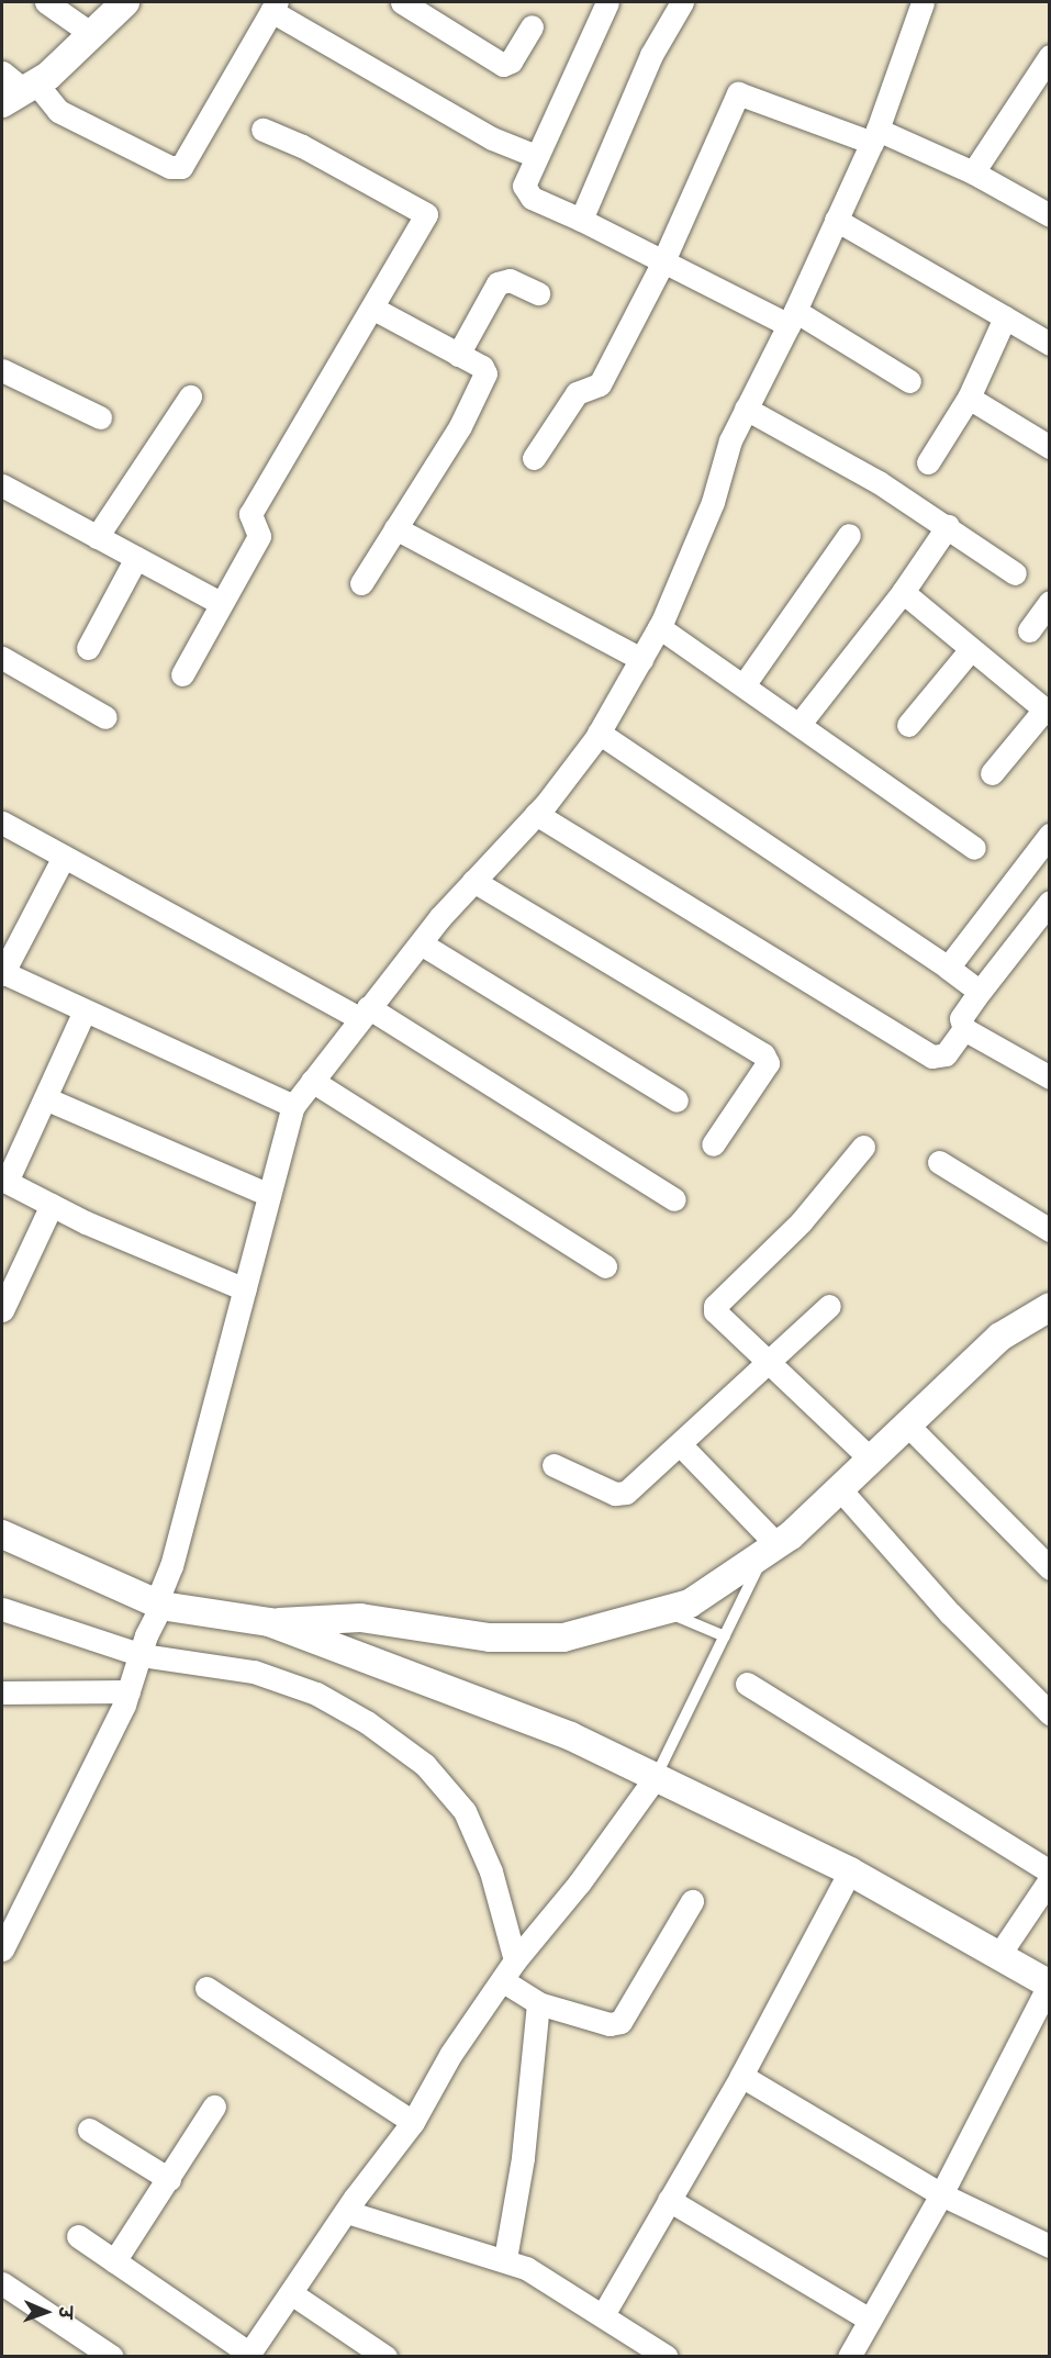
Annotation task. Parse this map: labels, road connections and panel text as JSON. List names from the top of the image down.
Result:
{
  "north": "right"
}
